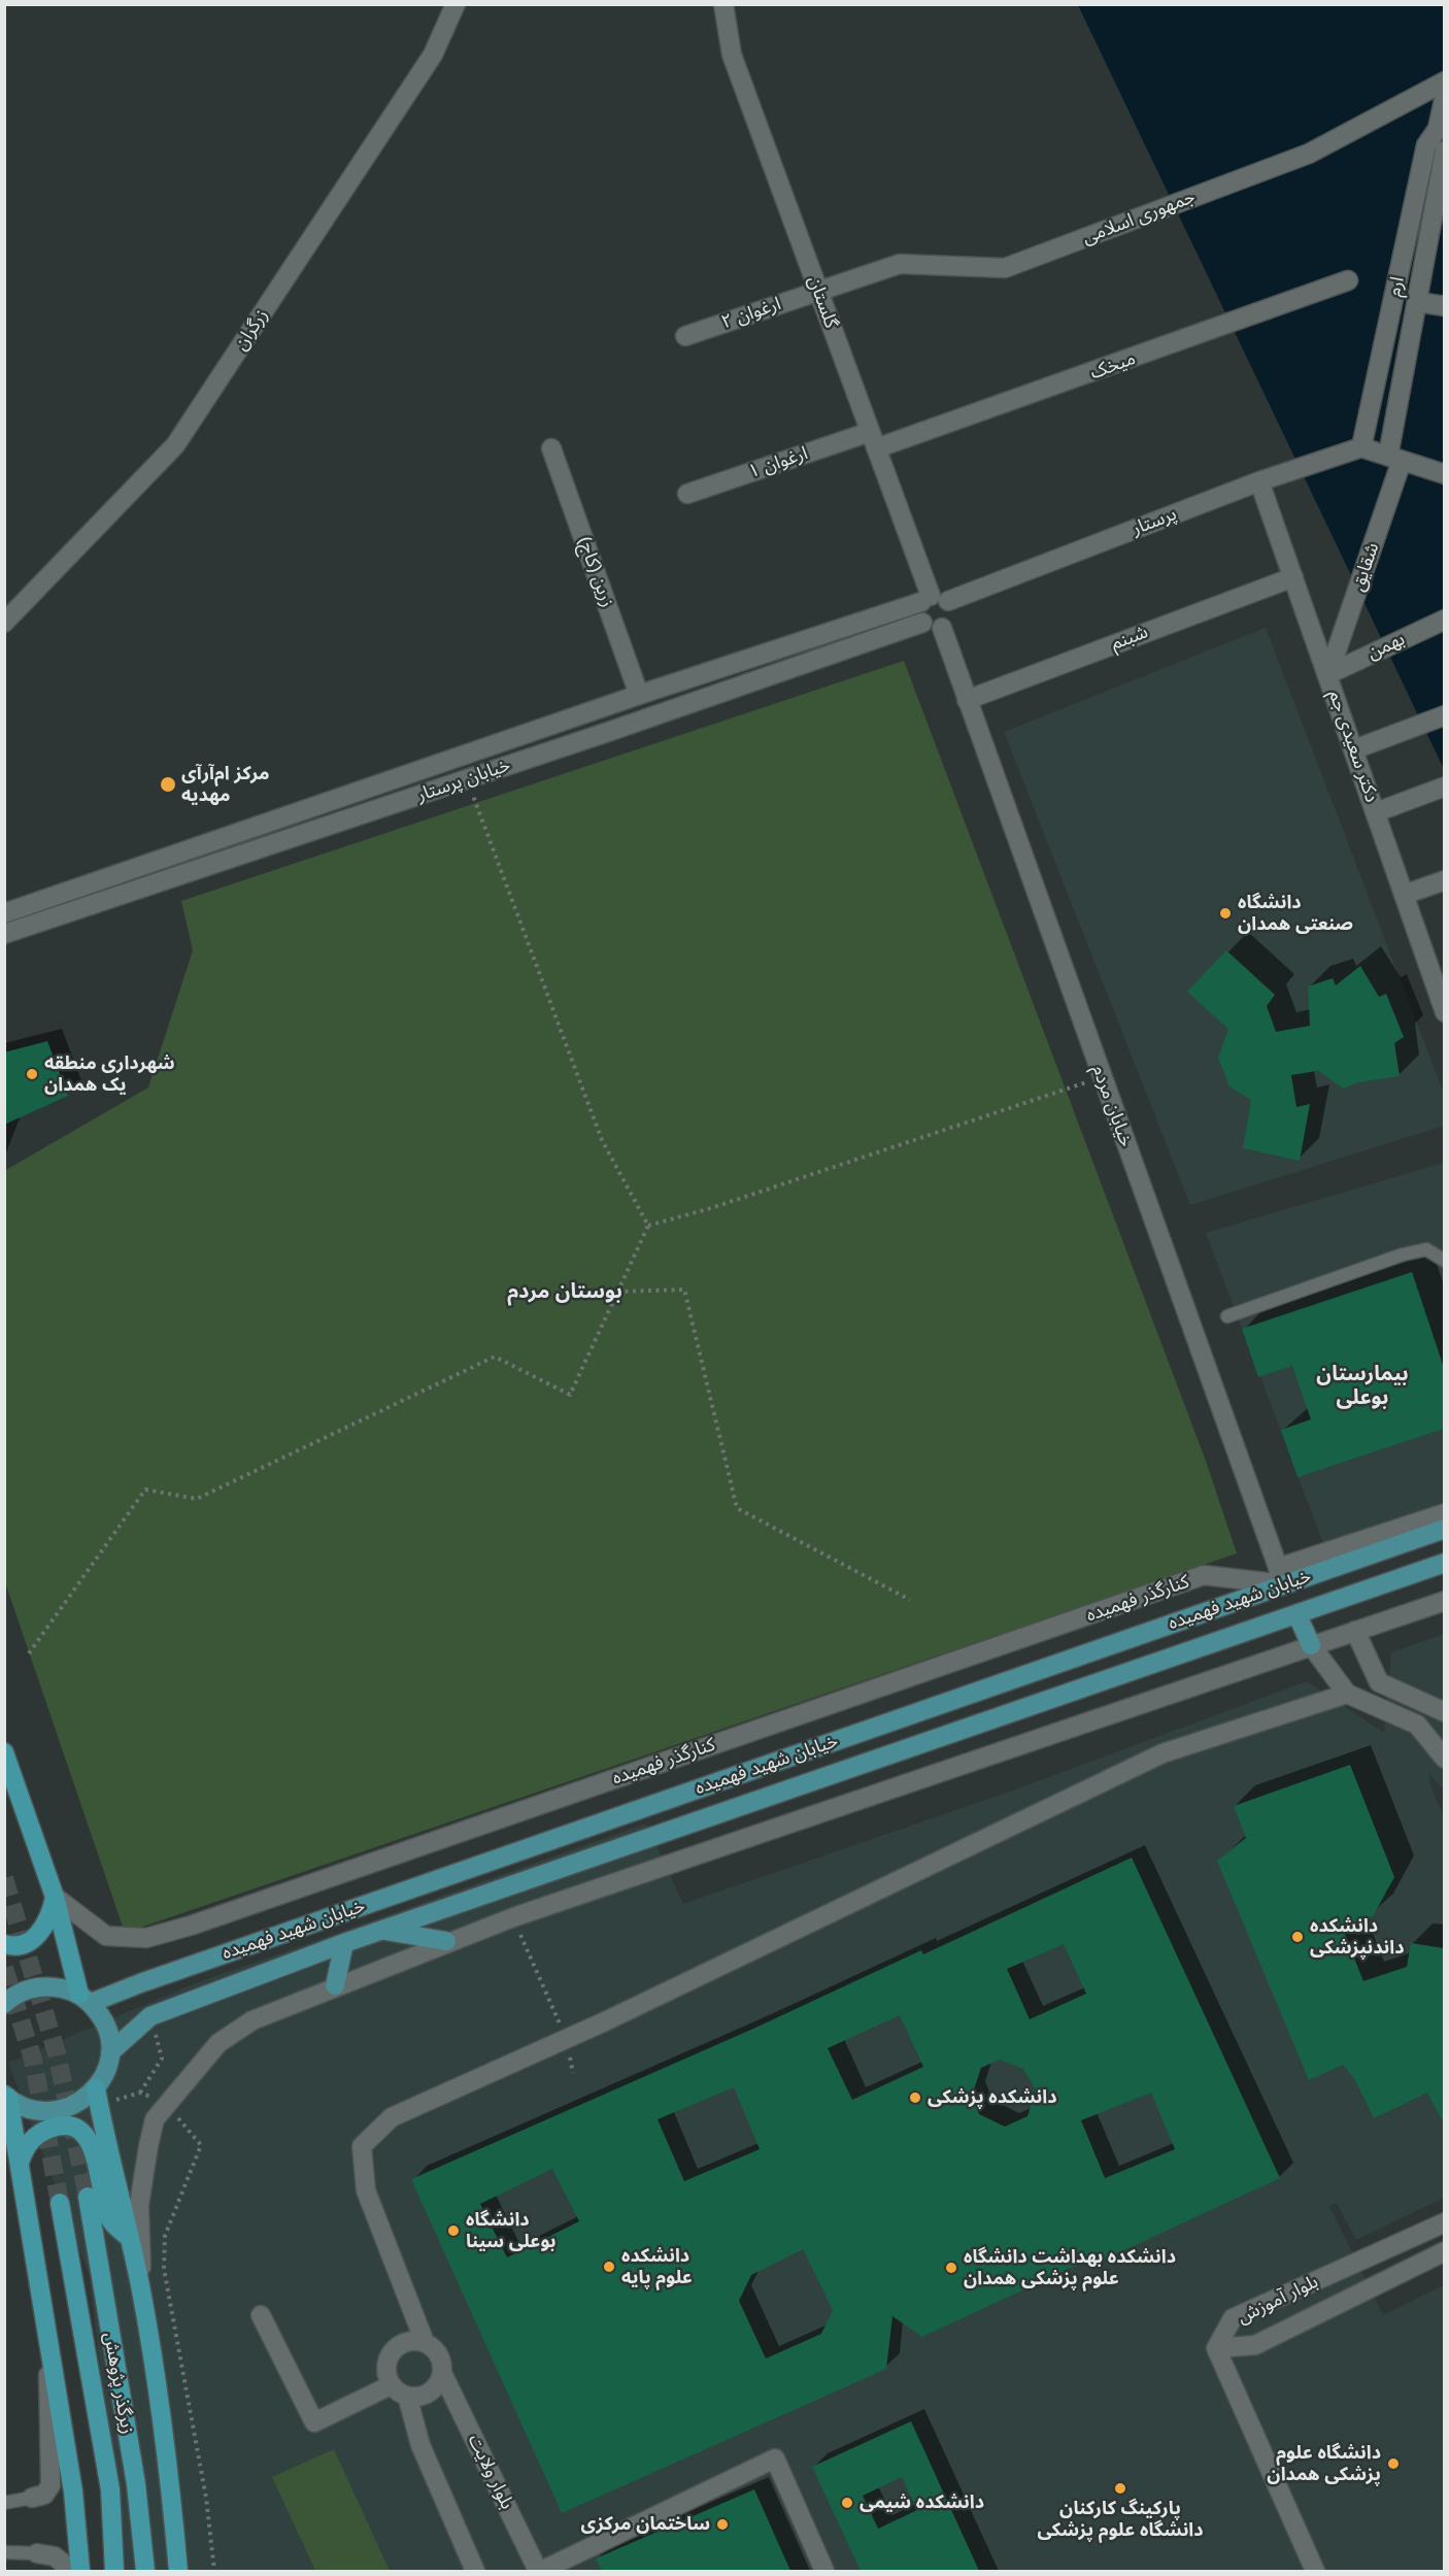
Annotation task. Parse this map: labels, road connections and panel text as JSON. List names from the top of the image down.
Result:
{
  "streets": {
    "highway": ["زیرگذر پژوهش"],
    "main road": ["خیابان شهید فهمیده"],
    "street": [
      "جمهوری اسلامی",
      "ارم",
      "گلستان",
      "ارغوان ۲",
      "زرگران",
      "میخک",
      "ارغوان ۱",
      "پرستار",
      "شقایق",
      "زرین (کاج)",
      "شبنم",
      "بهمن",
      "دکتر سعیدی جم",
      "خیابان پرستار",
      "خیابان مردم",
      "کنارگذر فهمیده",
      "بلوار آموزش",
      "بلوار ولایت"
    ]
  },
  "crossings": [
    ["جمهوری اسلامی", "گلستان"],
    ["جمهوری اسلامی", "ارغوان ۲"],
    ["ارم", "پرستار"],
    ["ارم", "شقایق"],
    ["گلستان", "ارغوان ۲"],
    ["گلستان", "میخک"],
    ["گلستان", "ارغوان ۱"],
    ["گلستان", "پرستار"],
    ["گلستان", "خیابان پرستار"],
    ["گلستان", "خیابان مردم"],
    ["میخک", "ارغوان ۱"],
    ["پرستار", "دکتر سعیدی جم"],
    ["پرستار", "خیابان پرستار"],
    ["پرستار", "خیابان مردم"],
    ["شقایق", "بهمن"],
    ["شقایق", "دکتر سعیدی جم"],
    ["زرین (کاج)", "خیابان پرستار"],
    ["شبنم", "دکتر سعیدی جم"],
    ["شبنم", "خیابان مردم"],
    ["بهمن", "دکتر سعیدی جم"],
    ["خیابان پرستار", "خیابان مردم"],
    ["خیابان مردم", "کنارگذر فهمیده"],
    ["خیابان مردم", "خیابان شهید فهمیده"],
    ["کنارگذر فهمیده", "خیابان شهید فهمیده"]
  ],
  "districts": ["بوستان مردم", "بیمارستان بوعلی"],
  "places": [
    "مرکز ام‌آر‌آی مهدیه",
    "دانشگاه صنعتی همدان",
    "شهرداری منطقه یک همدان",
    "دانشکده داندنپزشکی",
    "دانشکده پزشکی",
    "دانشگاه بوعلی سینا",
    "دانشکده علوم پایه",
    "دانشکده بهداشت دانشگاه علوم پزشکی همدان",
    "دانشگاه علوم پزشکی همدان",
    "پارکینگ کارکنان دانشگاه علوم پزشکی",
    "دانشکده شیمی",
    "ساختمان مرکزی"
  ]
}
